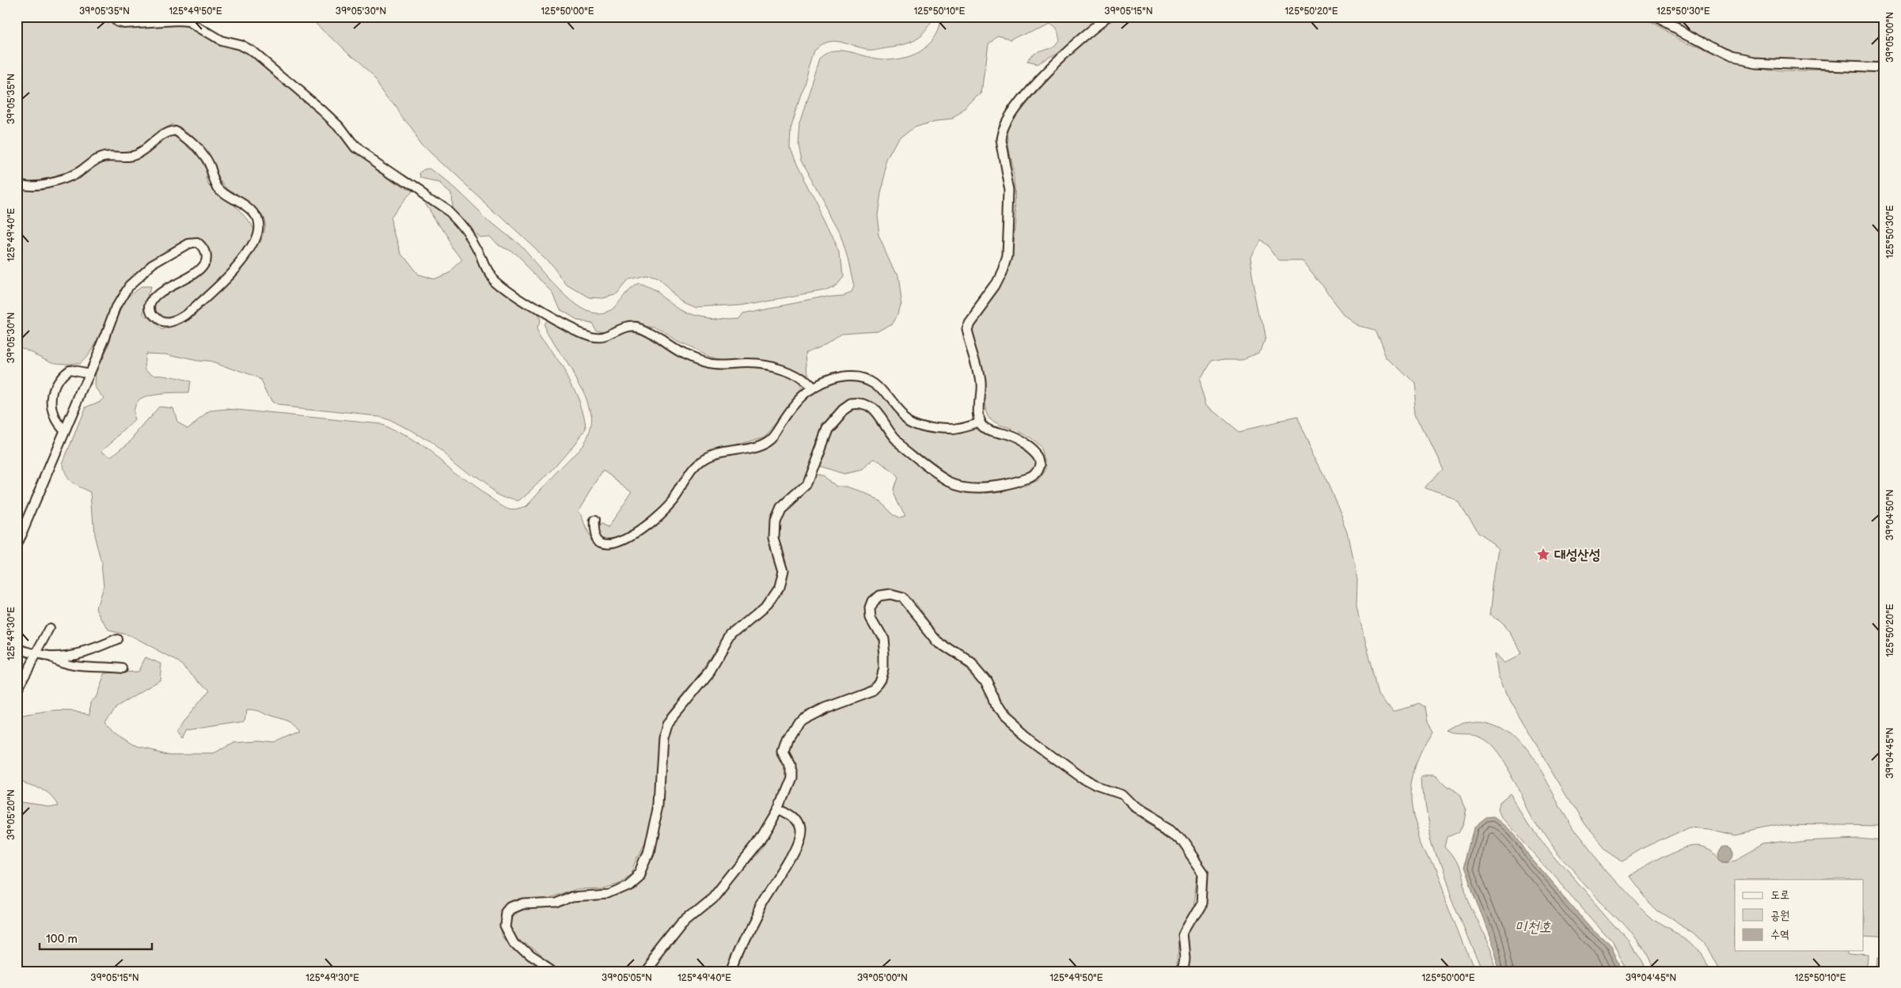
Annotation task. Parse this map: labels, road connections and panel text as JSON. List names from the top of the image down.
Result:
{
  "water": ["미천호"],
  "places": {
    "place": ["대성산성"]
  },
  "legend": ["도로", "공원", "수역"],
  "scale_bar": "100 m",
  "coordinates": [
    "39°05'35\"N",
    "125°49'50\"E",
    "39°05'30\"N",
    "125°50'00\"E",
    "125°50'10\"E",
    "39°05'15\"N",
    "125°50'20\"E",
    "125°50'30\"E",
    "39°05'00\"N",
    "125°49'40\"E",
    "39°04'50\"N",
    "125°49'30\"E",
    "39°04'45\"N",
    "39°05'20\"N",
    "39°05'05\"N"
  ]
}
